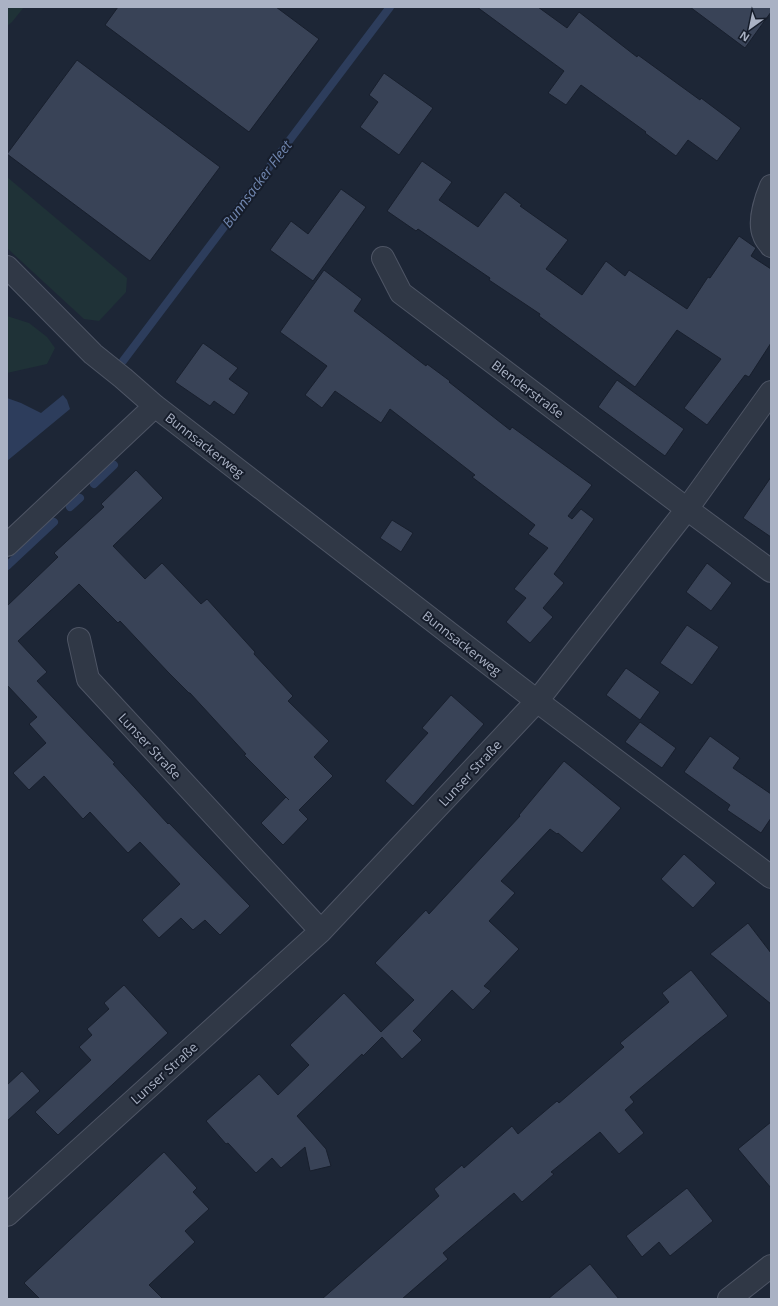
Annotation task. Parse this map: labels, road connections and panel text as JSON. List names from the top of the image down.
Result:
{
  "streets": {
    "street": ["Blenderstraße", "Bunnsackerweg", "Lunser Straße"]
  },
  "crossings": [
    ["Bunnsackerweg", "Lunser Straße"]
  ],
  "water": ["Bunnsacker Fleet"],
  "north": "bottom left"
}
